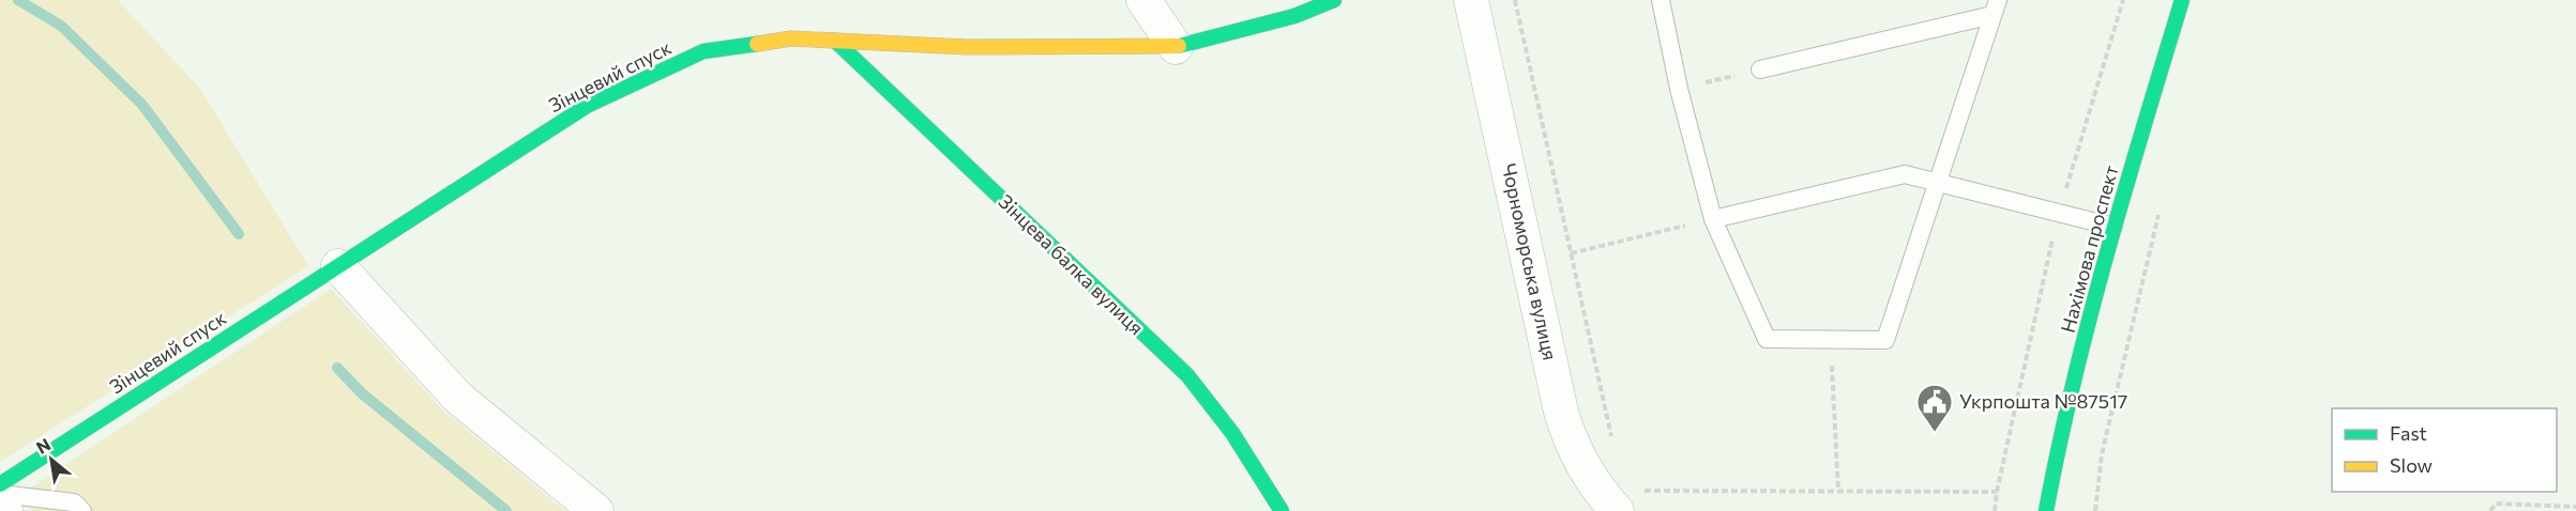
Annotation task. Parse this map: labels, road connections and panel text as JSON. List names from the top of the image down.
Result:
{
  "streets": {
    "street": [
      "Зінцевий спуск",
      "Нахімова проспект",
      "Чорноморська вулиця",
      "Зінцева балка вулиця"
    ]
  },
  "crossings": [
    ["Зінцевий спуск", "Зінцева балка вулиця"]
  ],
  "places": {
    "public building": ["Укрпошта №87517"]
  },
  "legend": ["Fast", "Slow"],
  "north": "top left"
}
